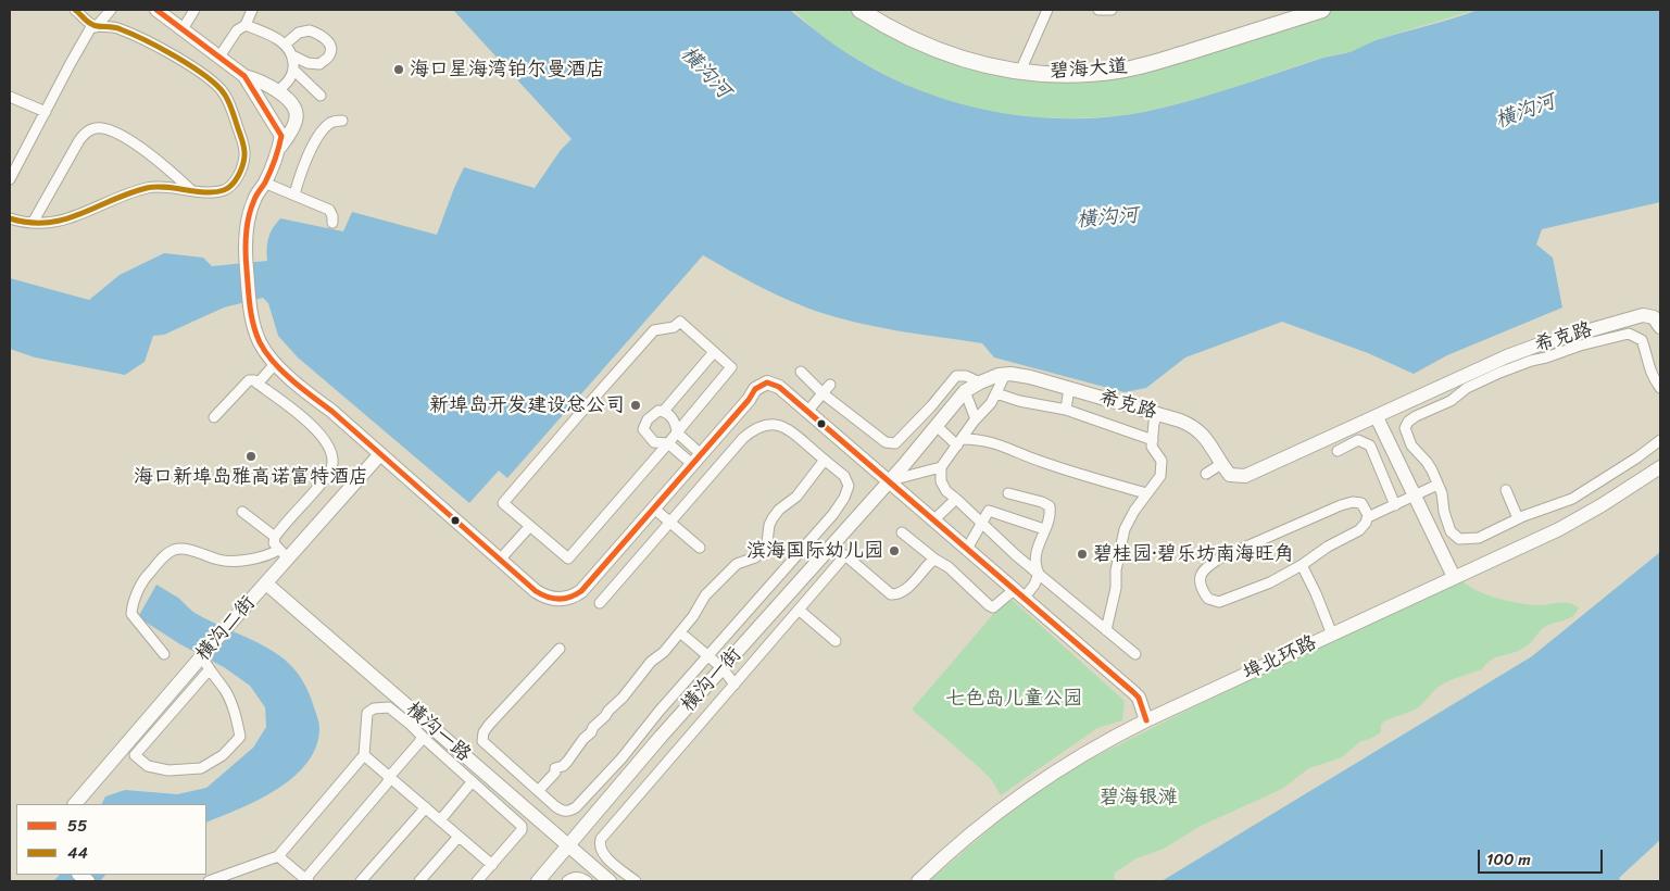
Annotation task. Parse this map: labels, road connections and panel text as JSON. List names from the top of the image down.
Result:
{
  "streets": {
    "main road": [
      "碧海大道",
      "希克路",
      "横沟二街",
      "埠北环路",
      "横沟一街",
      "横沟一路"
    ]
  },
  "crossings": [
    ["希克路", "横沟一街"],
    ["横沟二街", "横沟一路"],
    ["横沟一街", "横沟一路"]
  ],
  "water": ["横沟河"],
  "parks": ["七色岛儿童公园", "碧海银滩"],
  "places": [
    "海口星海湾铂尔曼酒店",
    "新埠岛开发建设总公司",
    "海口新埠岛雅高诺富特酒店",
    "滨海国际幼儿园",
    "碧桂园·碧乐坊南海旺角"
  ],
  "lines": ["transit line 55", "transit line 44"],
  "legend": ["55", "44"],
  "scale_bar": "100 m"
}
